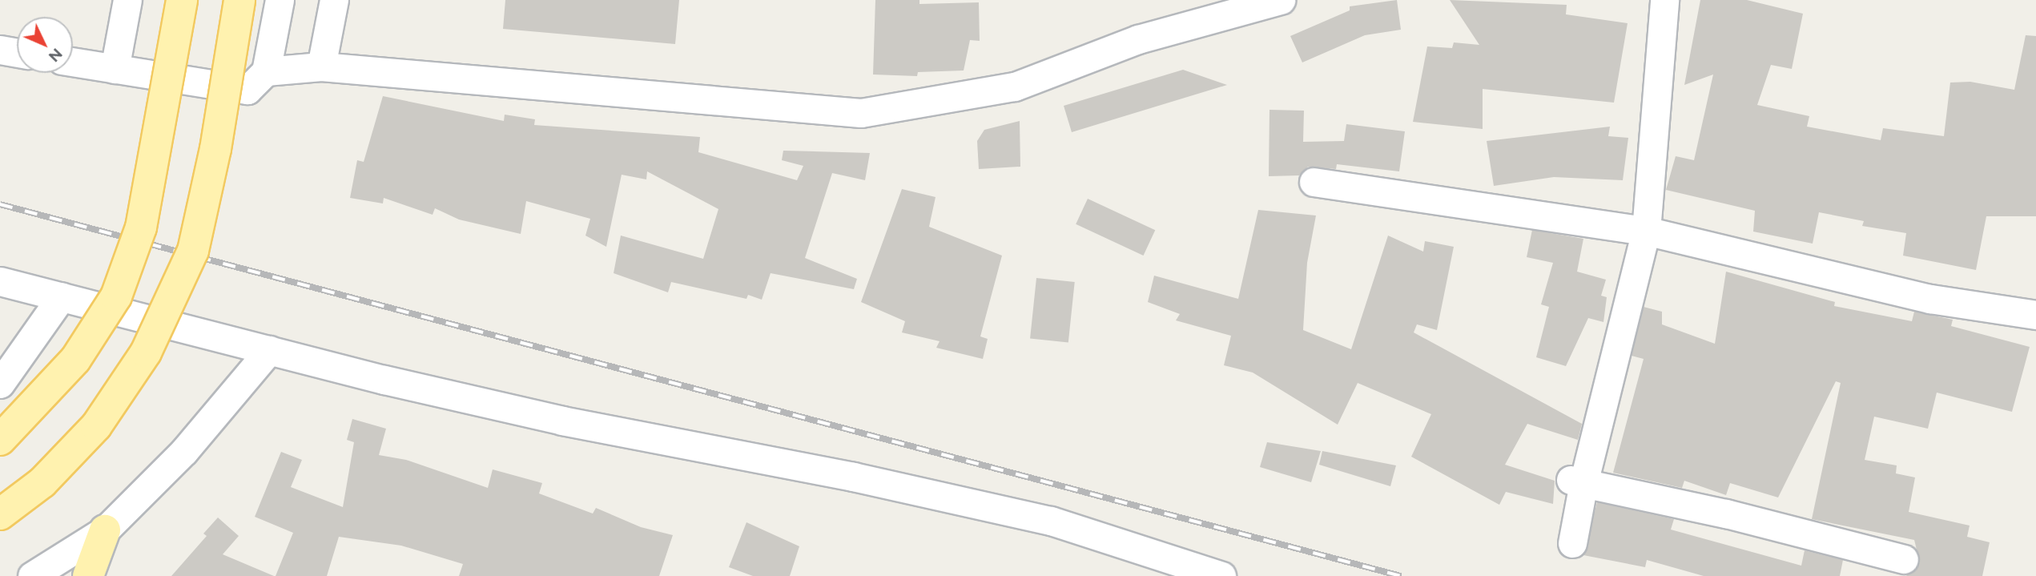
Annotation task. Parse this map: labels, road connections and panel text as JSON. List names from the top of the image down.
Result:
{
  "north": "bottom right"
}
